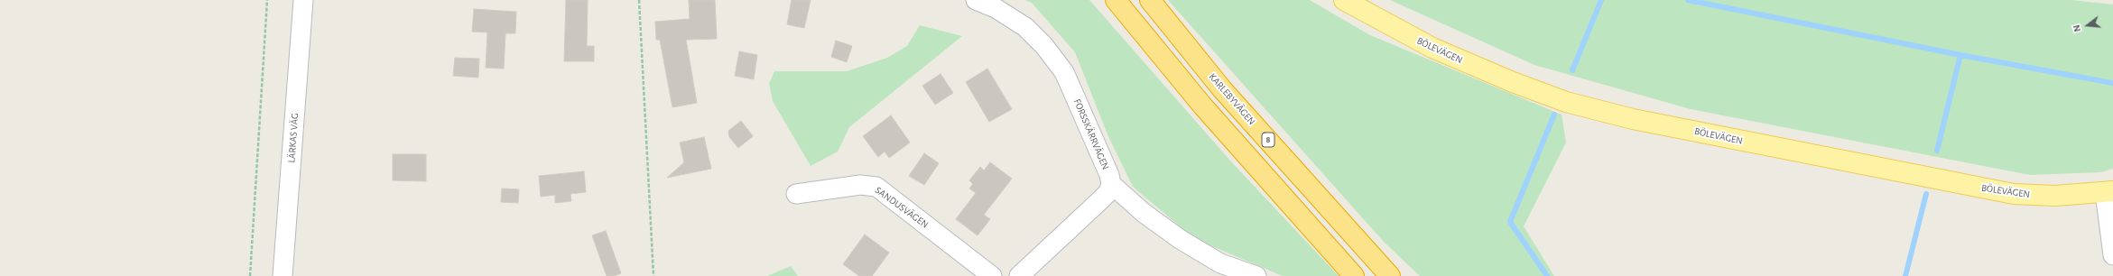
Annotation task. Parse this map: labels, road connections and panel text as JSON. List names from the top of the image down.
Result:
{
  "streets": {
    "highway": ["KARLEBYVÄGEN", "8"],
    "main road": ["BÖLEVÄGEN"],
    "street": ["FORSSKÄRRVÄGEN", "LÄRKAS VÄG", "SANDUSVÄGEN"]
  },
  "north": "left"
}
